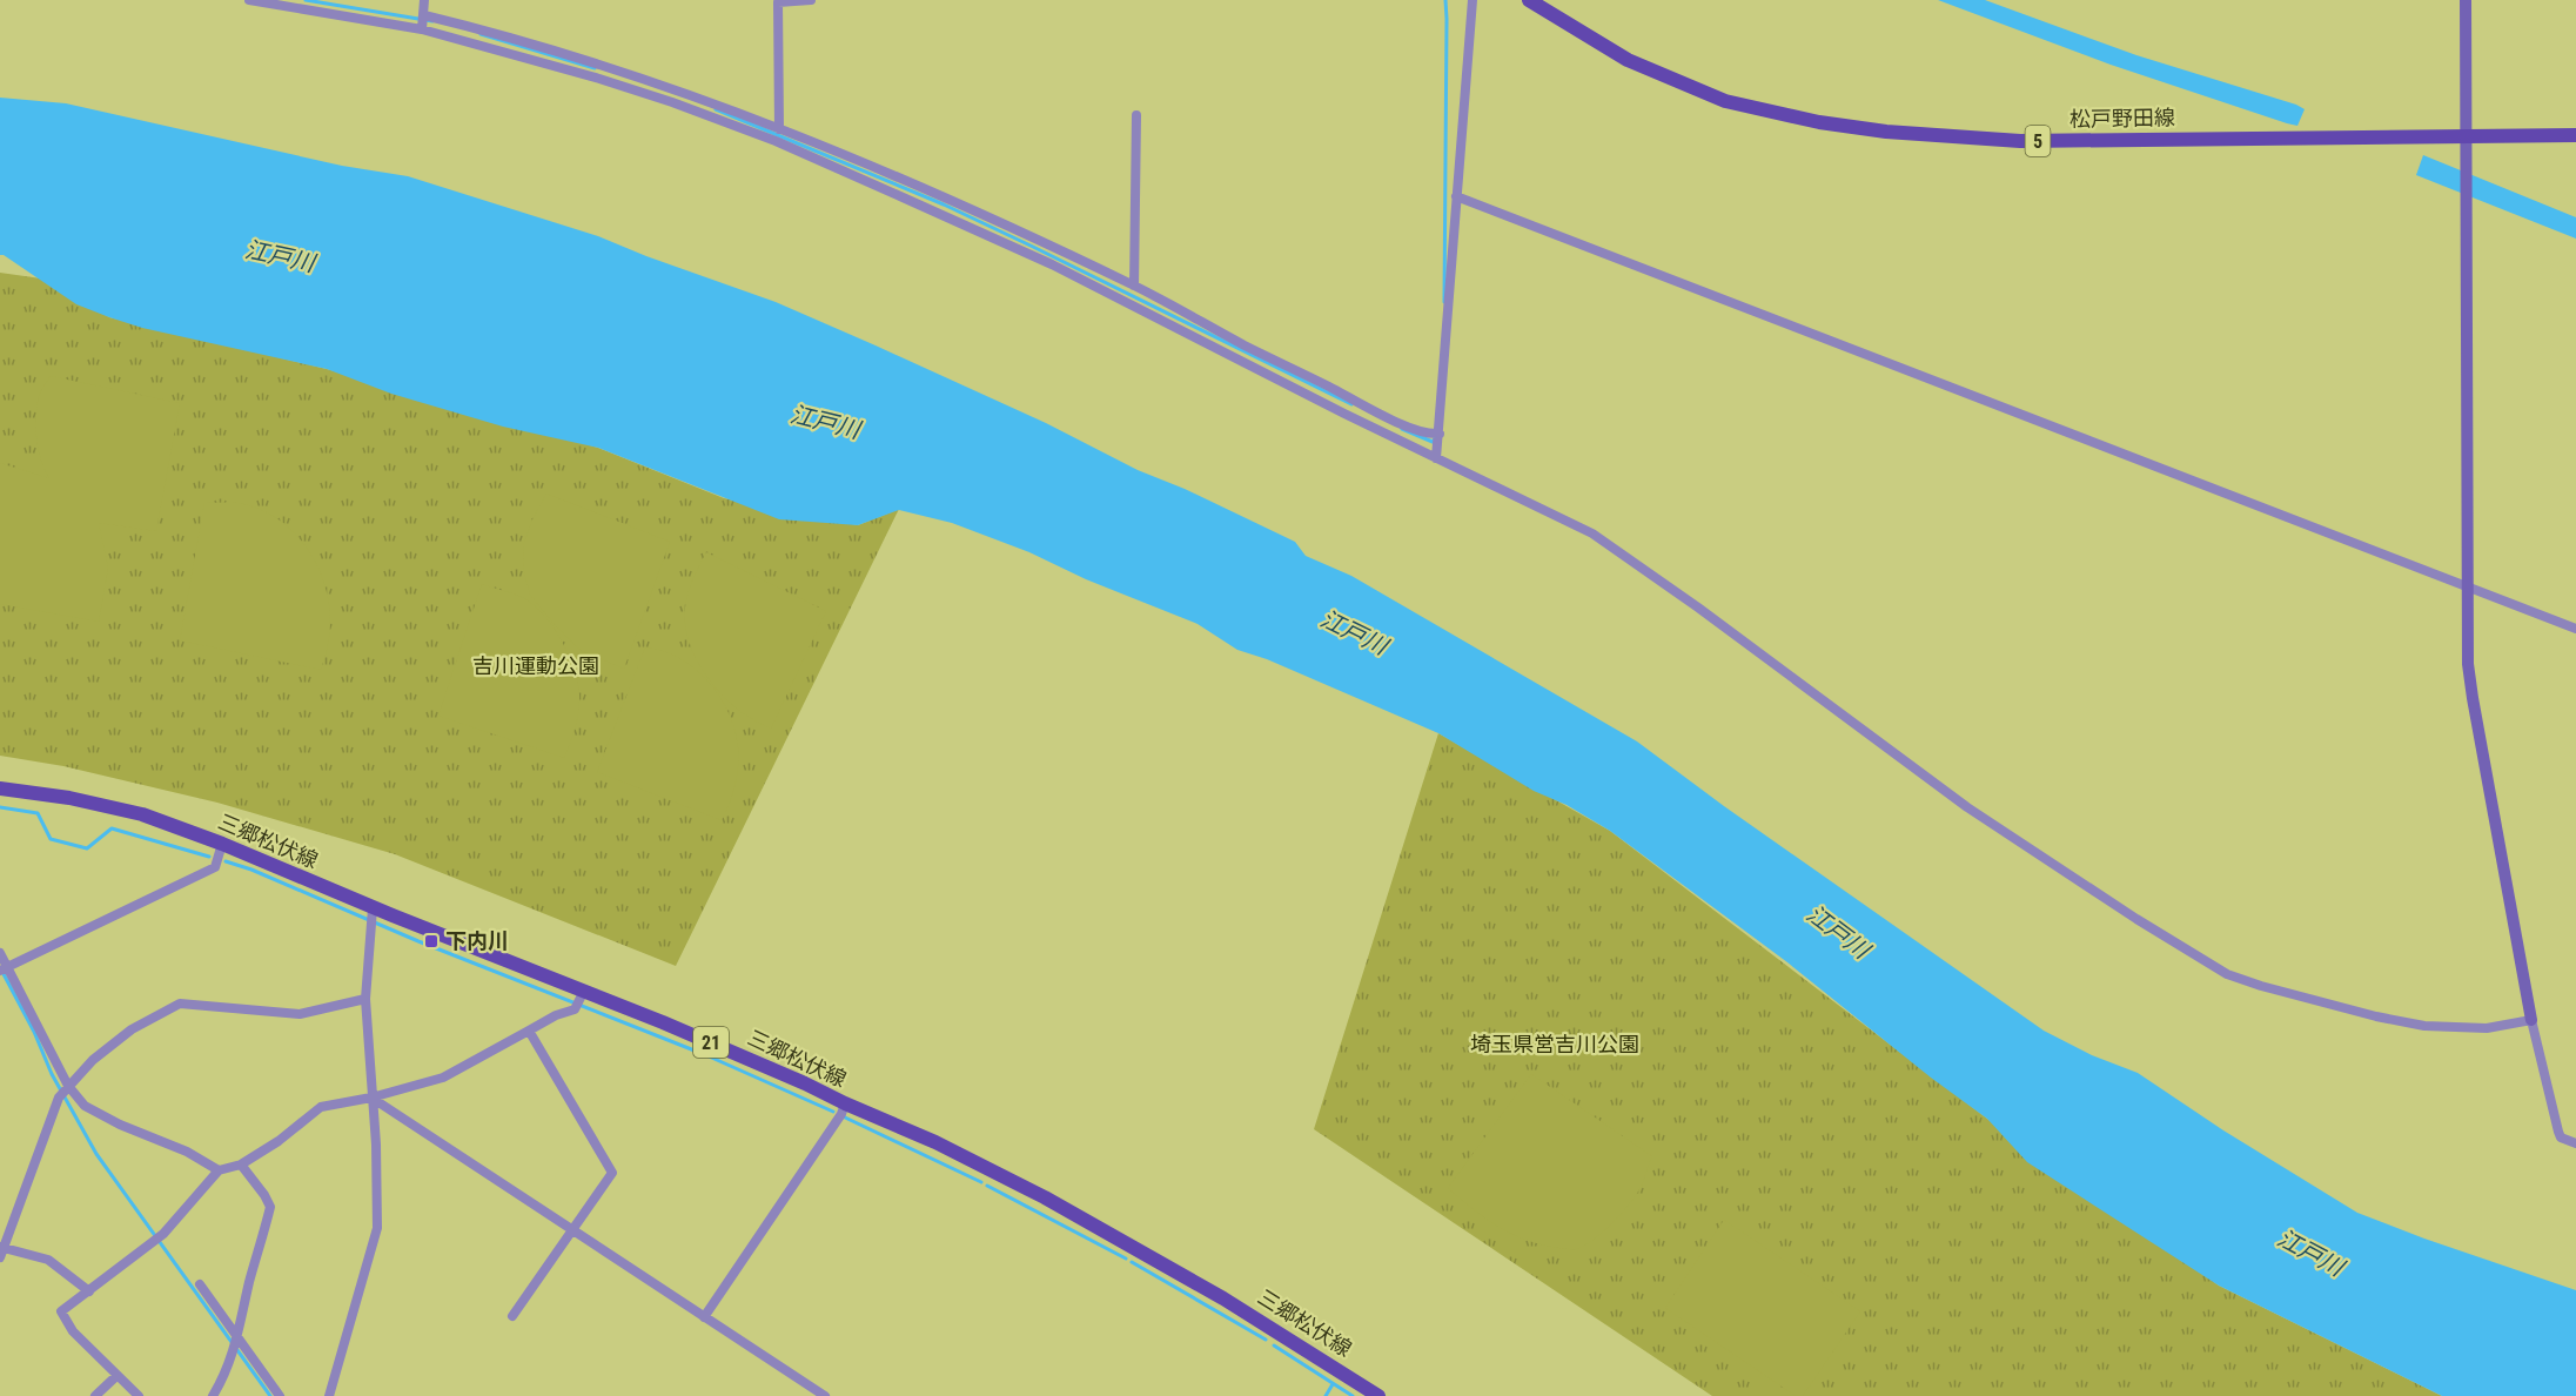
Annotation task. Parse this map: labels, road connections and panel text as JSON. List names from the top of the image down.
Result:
{
  "streets": {
    "main road": [
      "松戸野田線",
      "5",
      "三郷松伏線",
      "21"
    ]
  },
  "water": ["江戸川"],
  "parks": ["吉川運動公園", "埼玉県営吉川公園"],
  "places": {
    "transit": ["下内川"]
  }
}
